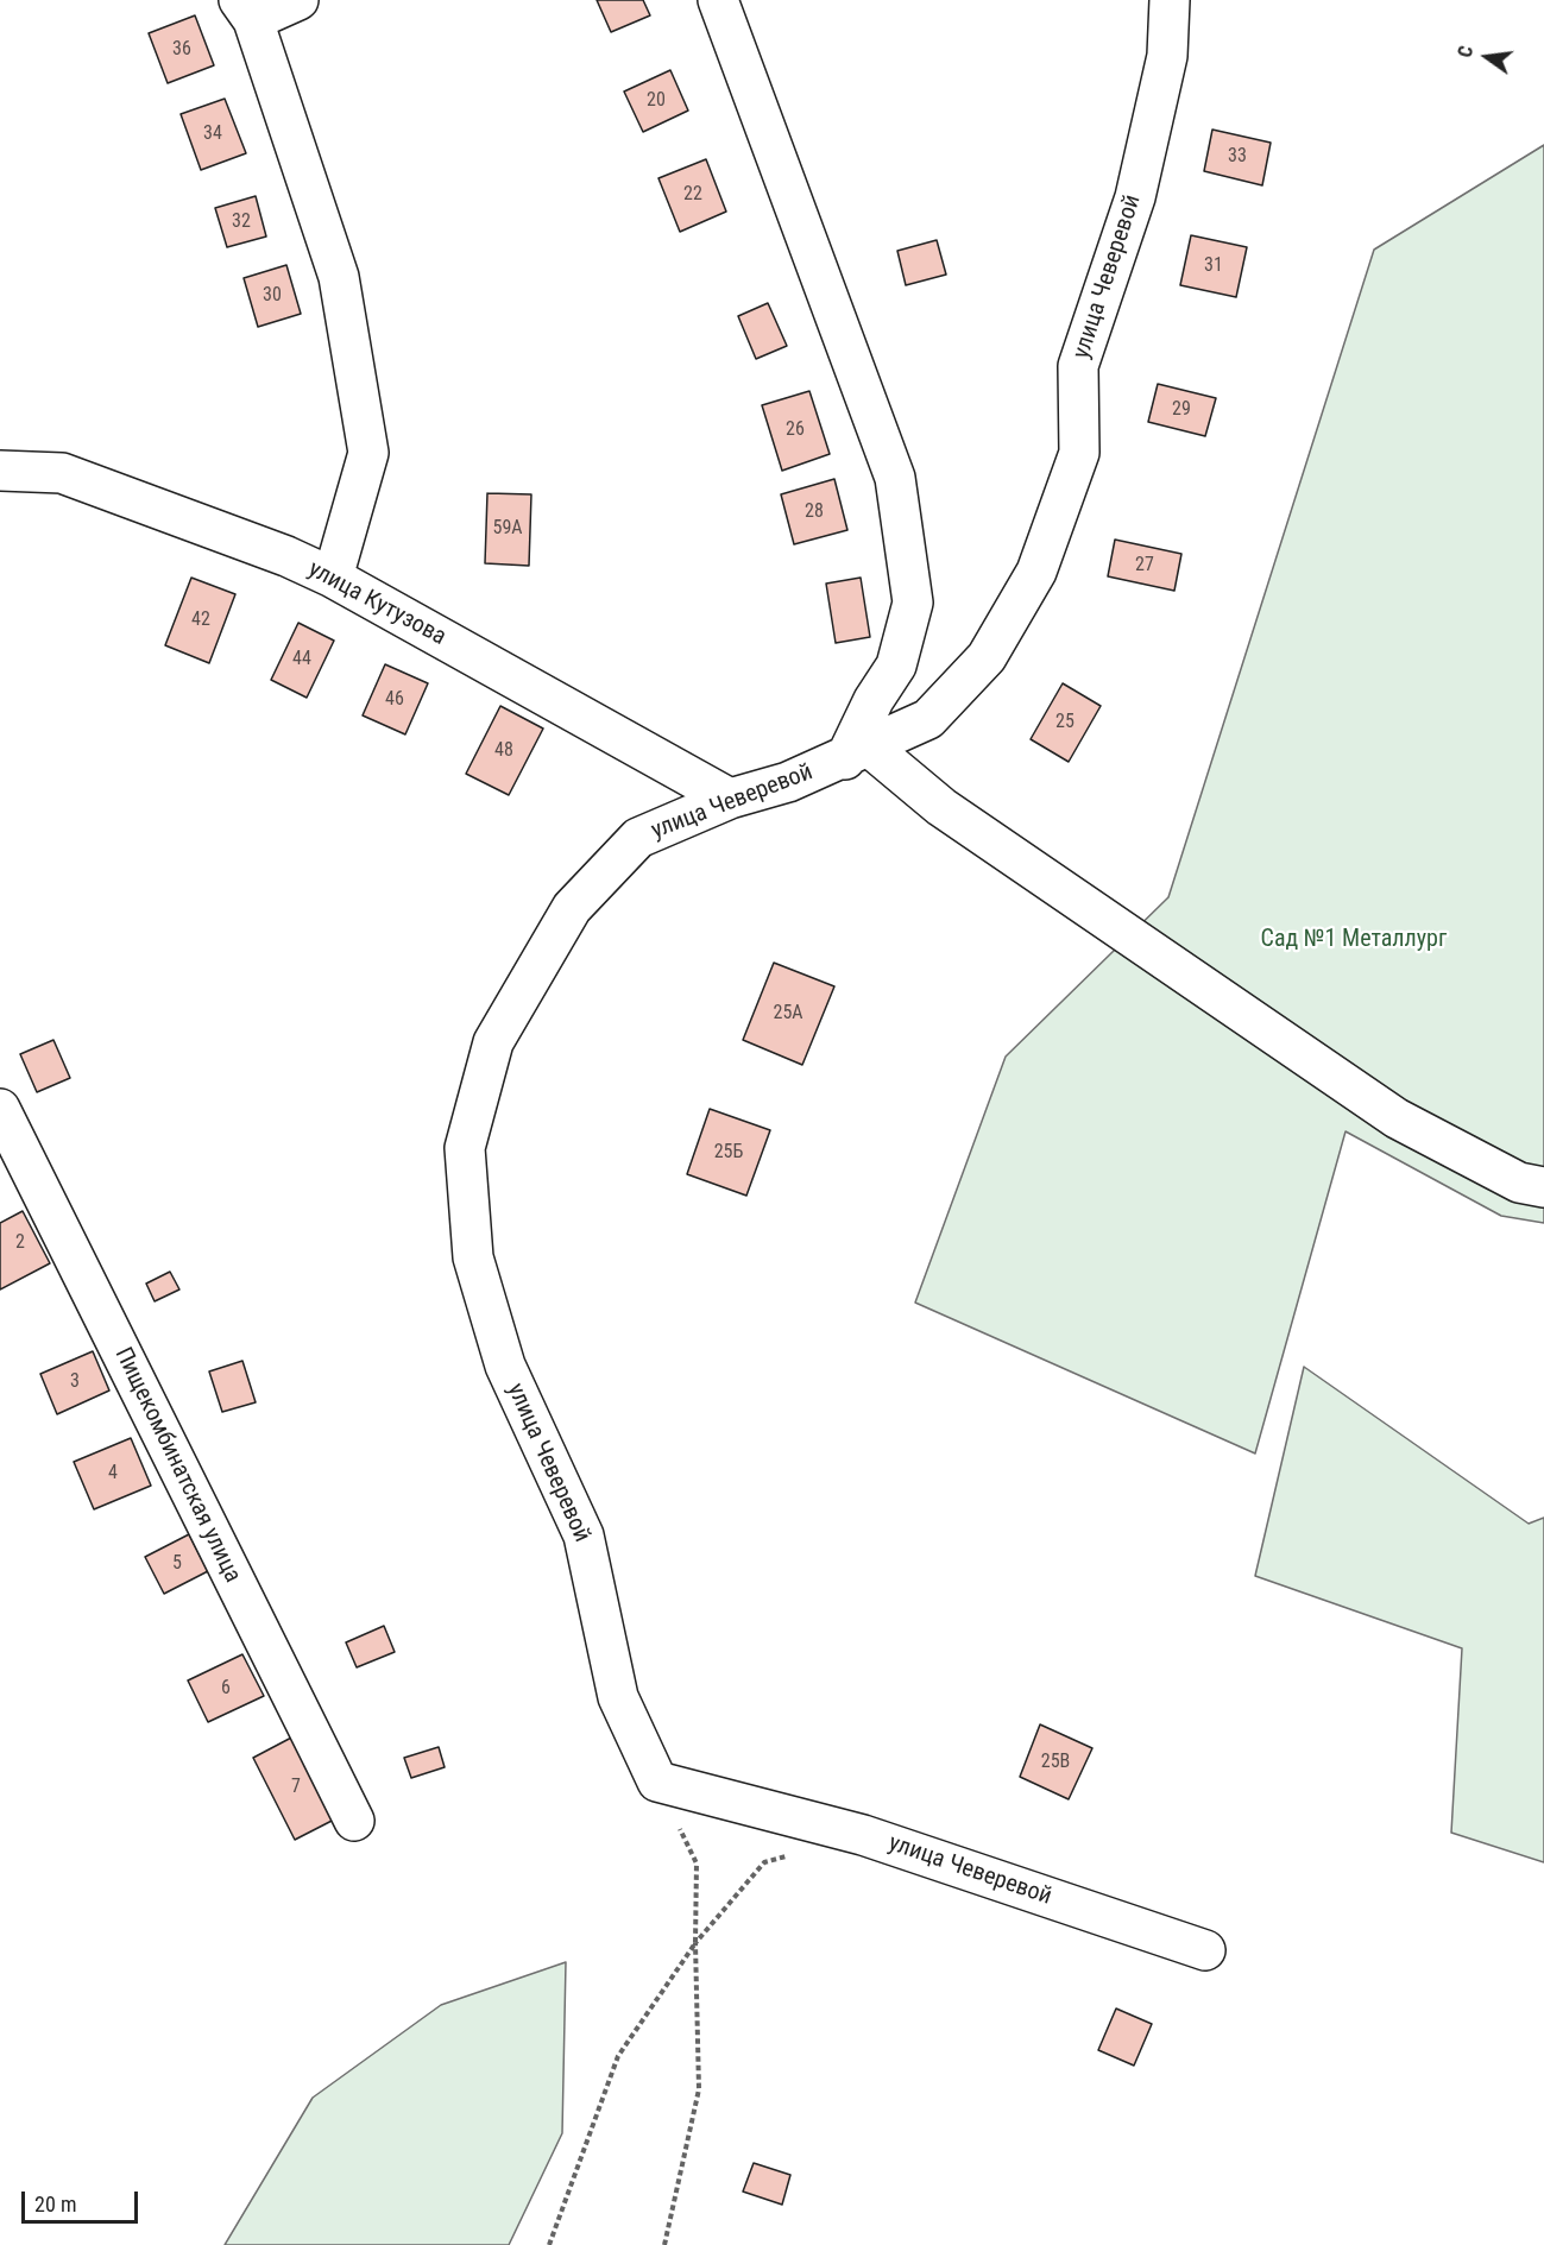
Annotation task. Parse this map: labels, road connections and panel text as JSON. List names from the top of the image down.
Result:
{
  "streets": {
    "street": ["улица Чеверевой", "улица Кутузова", "Пищекомбинатская улица"]
  },
  "crossings": [
    ["улица Чеверевой", "улица Кутузова"]
  ],
  "parks": ["Сад №1 Металлург"],
  "house_numbers": [
    "36",
    "20",
    "34",
    "33",
    "22",
    "32",
    "31",
    "30",
    "29",
    "26",
    "28",
    "59А",
    "27",
    "42",
    "44",
    "46",
    "25",
    "48",
    "25А",
    "25Б",
    "2",
    "3",
    "4",
    "5",
    "6",
    "25В",
    "7"
  ],
  "scale_bar": "20 m",
  "north": "left"
}
